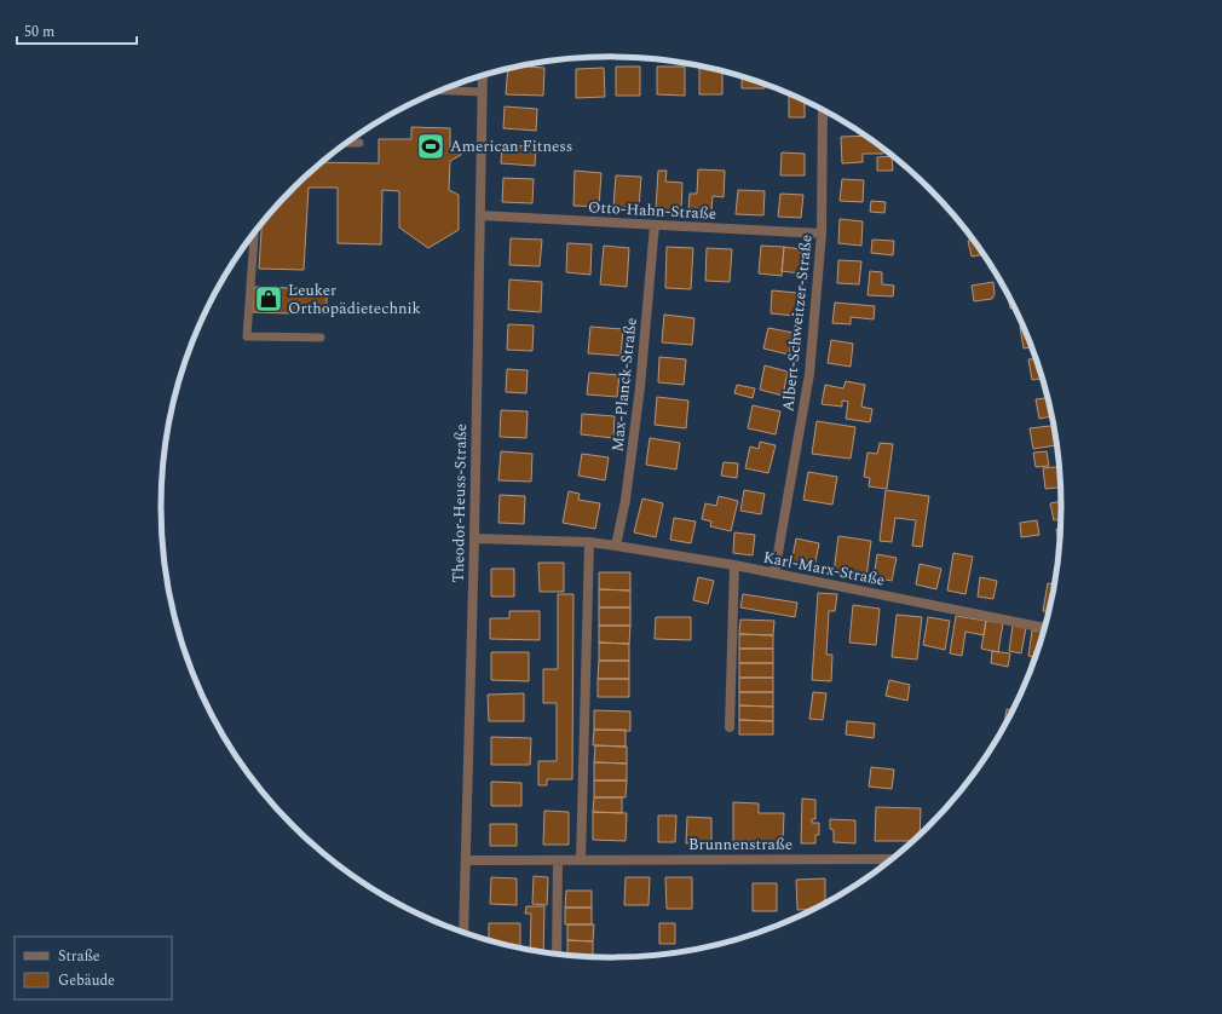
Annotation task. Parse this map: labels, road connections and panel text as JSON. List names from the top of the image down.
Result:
{
  "streets": {
    "street": [
      "Otto-Hahn-Straße",
      "Albert-Schweitzer-Straße",
      "Max-Planck-Straße",
      "Theodor-Heuss-Straße",
      "Karl-Marx-Straße",
      "Brunnenstraße"
    ]
  },
  "crossings": [
    ["Otto-Hahn-Straße", "Albert-Schweitzer-Straße"],
    ["Otto-Hahn-Straße", "Max-Planck-Straße"],
    ["Otto-Hahn-Straße", "Theodor-Heuss-Straße"],
    ["Albert-Schweitzer-Straße", "Karl-Marx-Straße"],
    ["Max-Planck-Straße", "Karl-Marx-Straße"],
    ["Theodor-Heuss-Straße", "Karl-Marx-Straße"],
    ["Theodor-Heuss-Straße", "Brunnenstraße"]
  ],
  "places": {
    "sports": ["American Fitness"],
    "shop": ["Leuker Orthopädietechnik"]
  },
  "legend": ["Straße", "Gebäude"],
  "scale_bar": "50 m"
}
